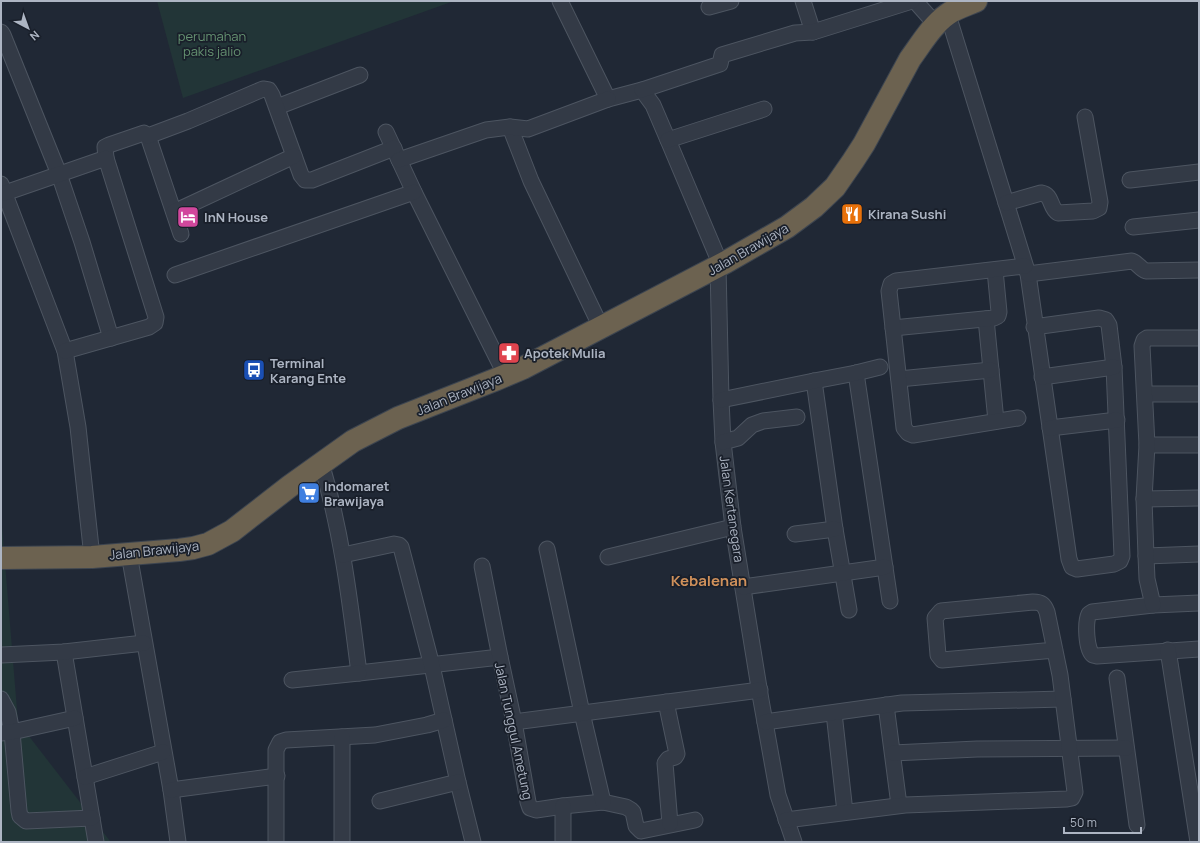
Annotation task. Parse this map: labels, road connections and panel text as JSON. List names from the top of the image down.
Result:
{
  "streets": {
    "highway": ["Jalan Brawijaya"],
    "street": ["Jalan Kertanegara", "Jalan Tunggul Ametung"]
  },
  "crossings": [
    ["Jalan Brawijaya", "Jalan Kertanegara"]
  ],
  "districts": ["Kebalenan"],
  "parks": ["perumahan pakis jalio"],
  "places": {
    "restaurant": ["Kirana Sushi"],
    "hotel": ["InN House"],
    "pharmacy": ["Apotek Mulia"],
    "bus stop": ["Terminal Karang Ente"],
    "supermarket": ["Indomaret Brawijaya"]
  },
  "scale_bar": "50 m",
  "north": "bottom right"
}
